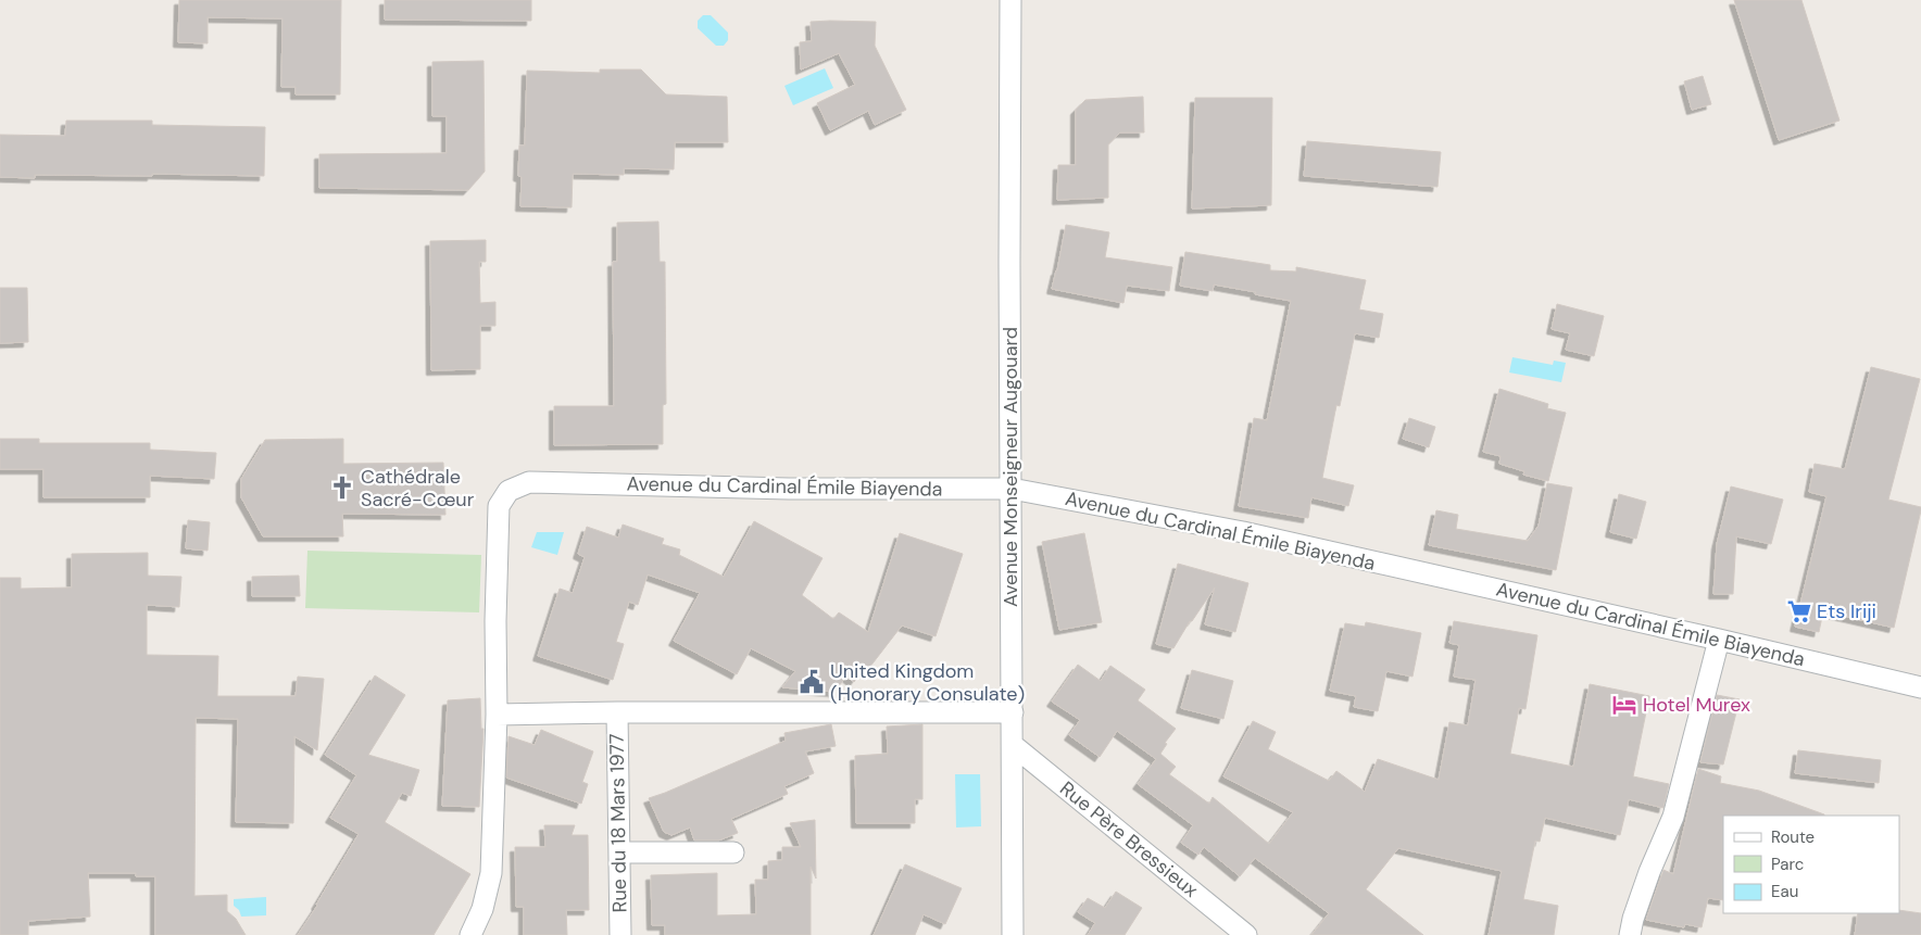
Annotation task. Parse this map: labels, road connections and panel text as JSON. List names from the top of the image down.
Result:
{
  "streets": {
    "street": [
      "Avenue Monseigneur Augouard",
      "Avenue du Cardinal Émile Biayenda",
      "Rue du 18 Mars 1977",
      "Rue Père Bressieux"
    ]
  },
  "crossings": [
    ["Avenue Monseigneur Augouard", "Avenue du Cardinal Émile Biayenda"],
    ["Avenue Monseigneur Augouard", "Rue Père Bressieux"]
  ],
  "places": {
    "church": ["Cathédrale Sacré-Cœur"],
    "supermarket": ["Ets Iriji"],
    "public building": ["United Kingdom (Honorary Consulate)"],
    "hotel": ["Hotel Murex"]
  },
  "legend": ["Route", "Parc", "Eau"]
}
